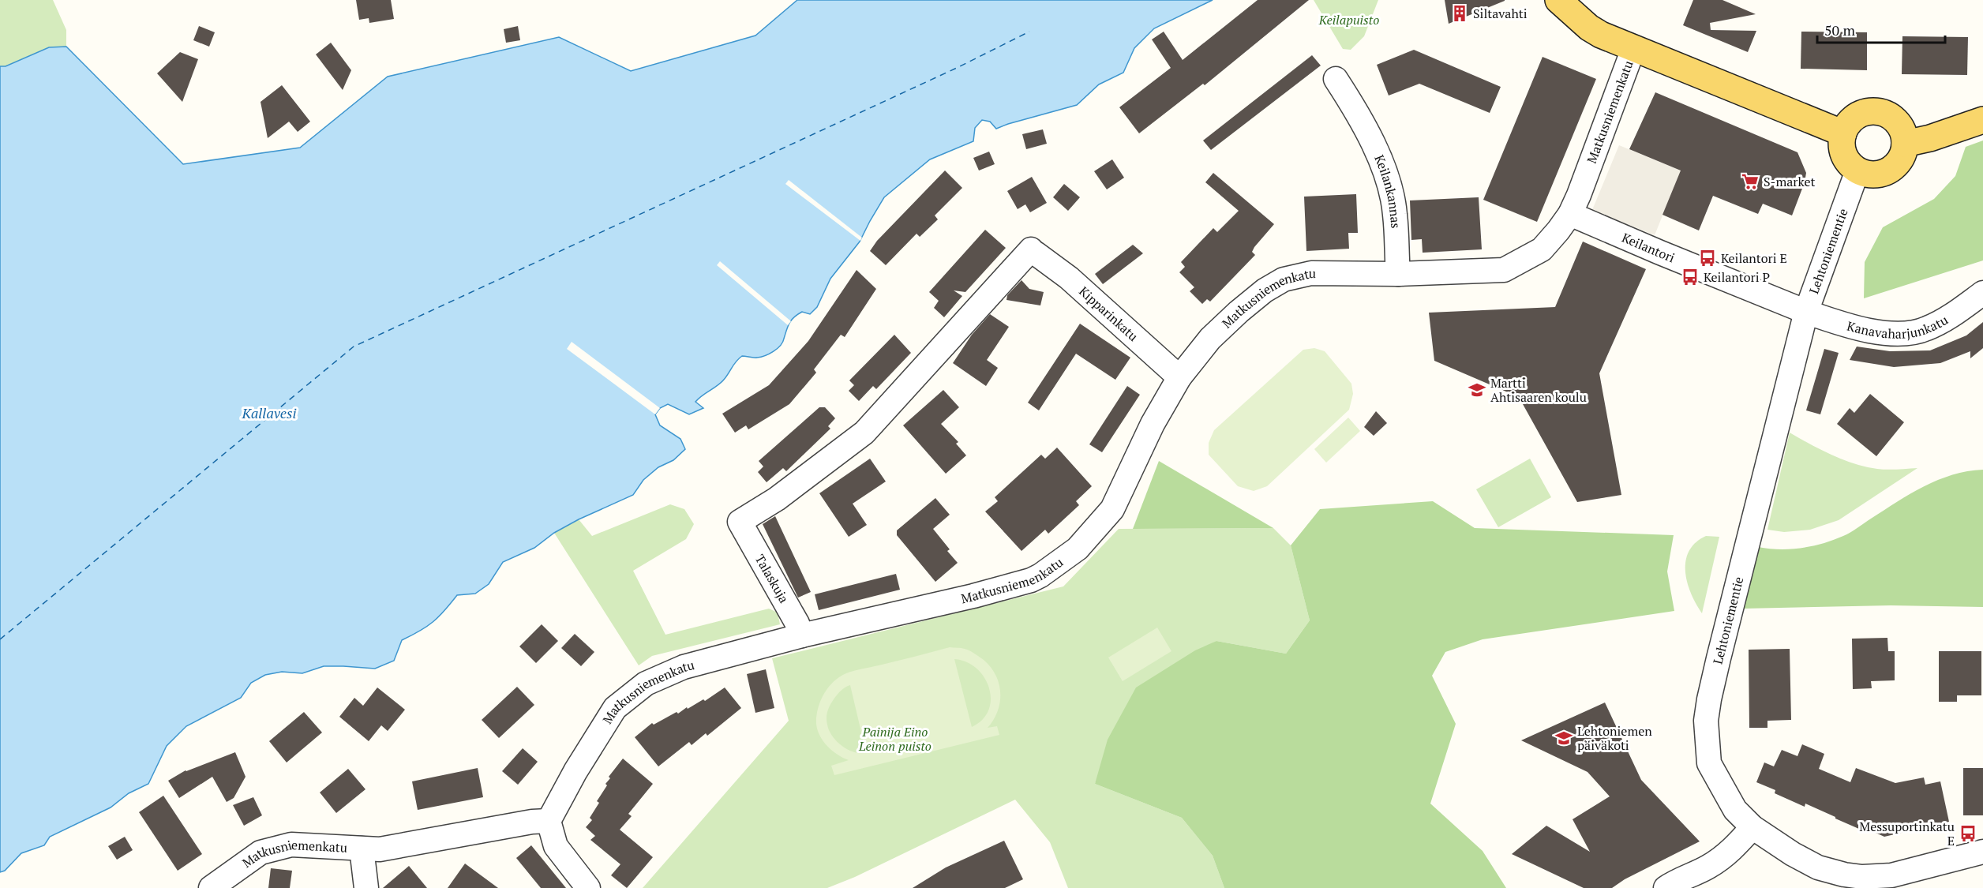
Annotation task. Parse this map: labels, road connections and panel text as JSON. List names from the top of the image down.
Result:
{
  "streets": {
    "street": [
      "Matkusniemenkatu",
      "Keilankannas",
      "Keilantori",
      "Lehtoniementie",
      "Kipparinkatu",
      "Kanavaharjunkatu",
      "Talaskuja"
    ]
  },
  "crossings": [
    ["Matkusniemenkatu", "Keilankannas"],
    ["Matkusniemenkatu", "Keilantori"],
    ["Matkusniemenkatu", "Kipparinkatu"],
    ["Matkusniemenkatu", "Talaskuja"],
    ["Keilantori", "Lehtoniementie"],
    ["Keilantori", "Kanavaharjunkatu"],
    ["Lehtoniementie", "Kanavaharjunkatu"],
    ["Kipparinkatu", "Talaskuja"]
  ],
  "water": ["Kallavesi"],
  "parks": ["Keilapuisto", "Painija Eino Leinon puisto"],
  "places": {
    "building": ["Siltavahti"],
    "supermarket": ["S-market"],
    "bus stop": ["Keilantori E", "Keilantori P", "Messuportinkatu E"],
    "school or university": ["Martti Ahtisaaren koulu", "Lehtoniemen päiväkoti"]
  },
  "scale_bar": "50 m"
}
